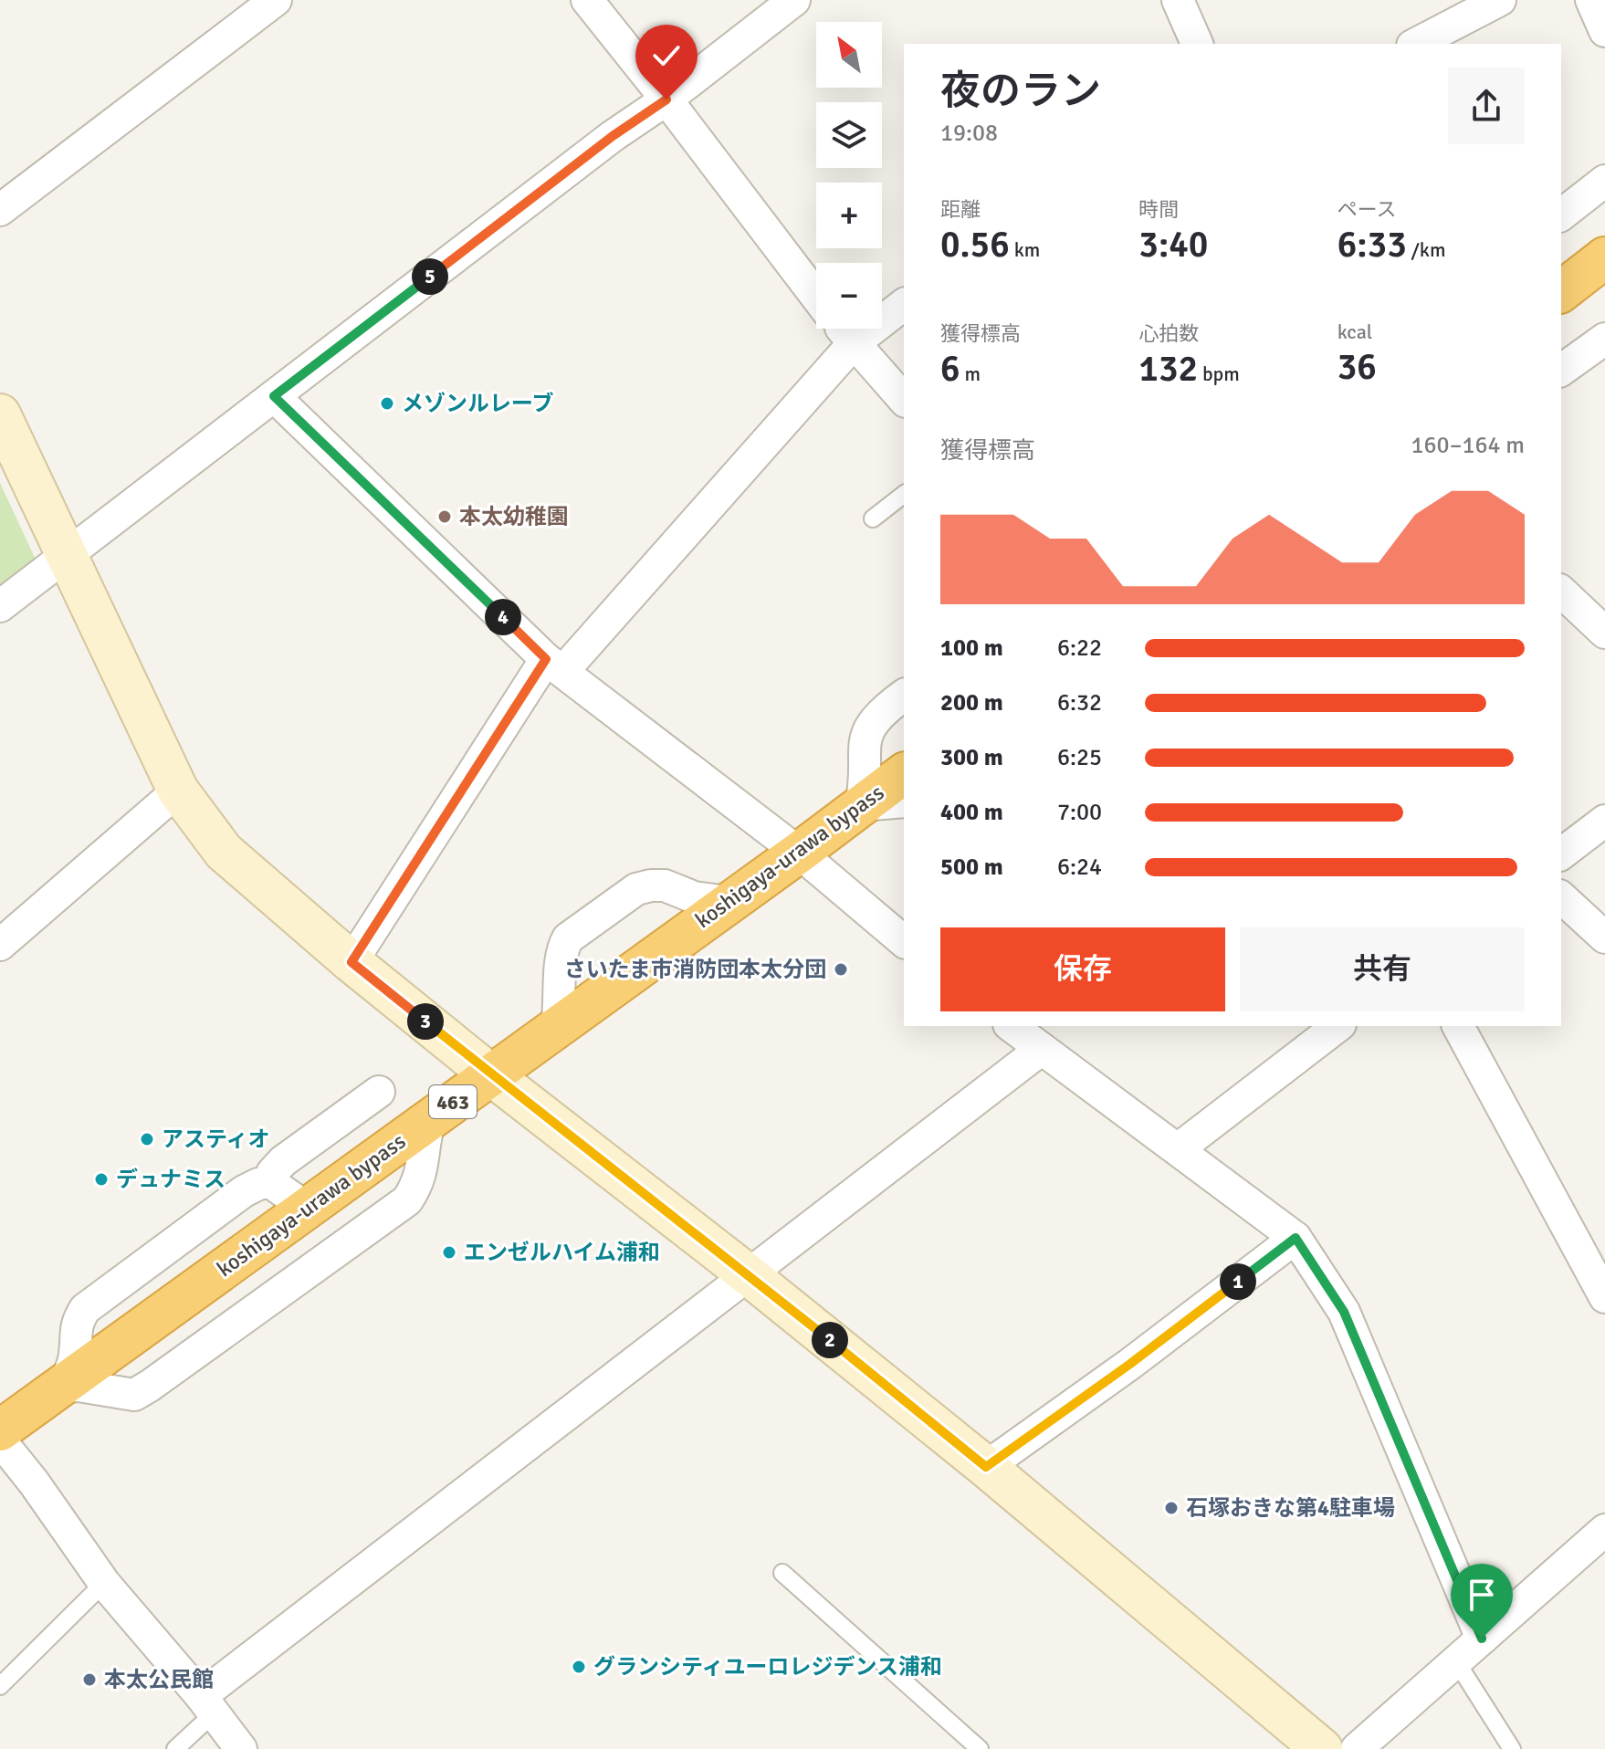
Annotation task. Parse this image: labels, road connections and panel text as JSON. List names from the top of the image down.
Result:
{
  "streets": {
    "highway": ["koshigaya-urawa bypass", "463"]
  },
  "places": [
    "メゾンルレーブ",
    "本太幼稚園",
    "さいたま市消防団本太分団",
    "アスティオ",
    "デュナミス",
    "エンゼルハイム浦和",
    "石塚おきな第4駐車場",
    "グランシティユーロレジデンス浦和",
    "本太公民館"
  ],
  "north": "top left",
  "page": {
    "map_buttons": ["+", "−"],
    "heading": ["夜のラン", "19:08"],
    "stats": [
      ["距離", "0.56 km"],
      ["時間", "3:40"],
      ["ペース", "6:33 /km"],
      ["獲得標高", "6 m"],
      ["心拍数", "132 bpm"],
      ["kcal", "36"]
    ],
    "pins": [
      "5",
      "4",
      "3",
      "1",
      "2"
    ],
    "chart": ["獲得標高", "160–164 m"],
    "list": [
      {
        "name": "100 m",
        "note": "6:22"
      },
      {
        "name": "200 m",
        "note": "6:32"
      },
      {
        "name": "300 m",
        "note": "6:25"
      },
      {
        "name": "400 m",
        "note": "7:00"
      },
      {
        "name": "500 m",
        "note": "6:24"
      }
    ],
    "buttons": ["保存", "共有"]
  }
}
